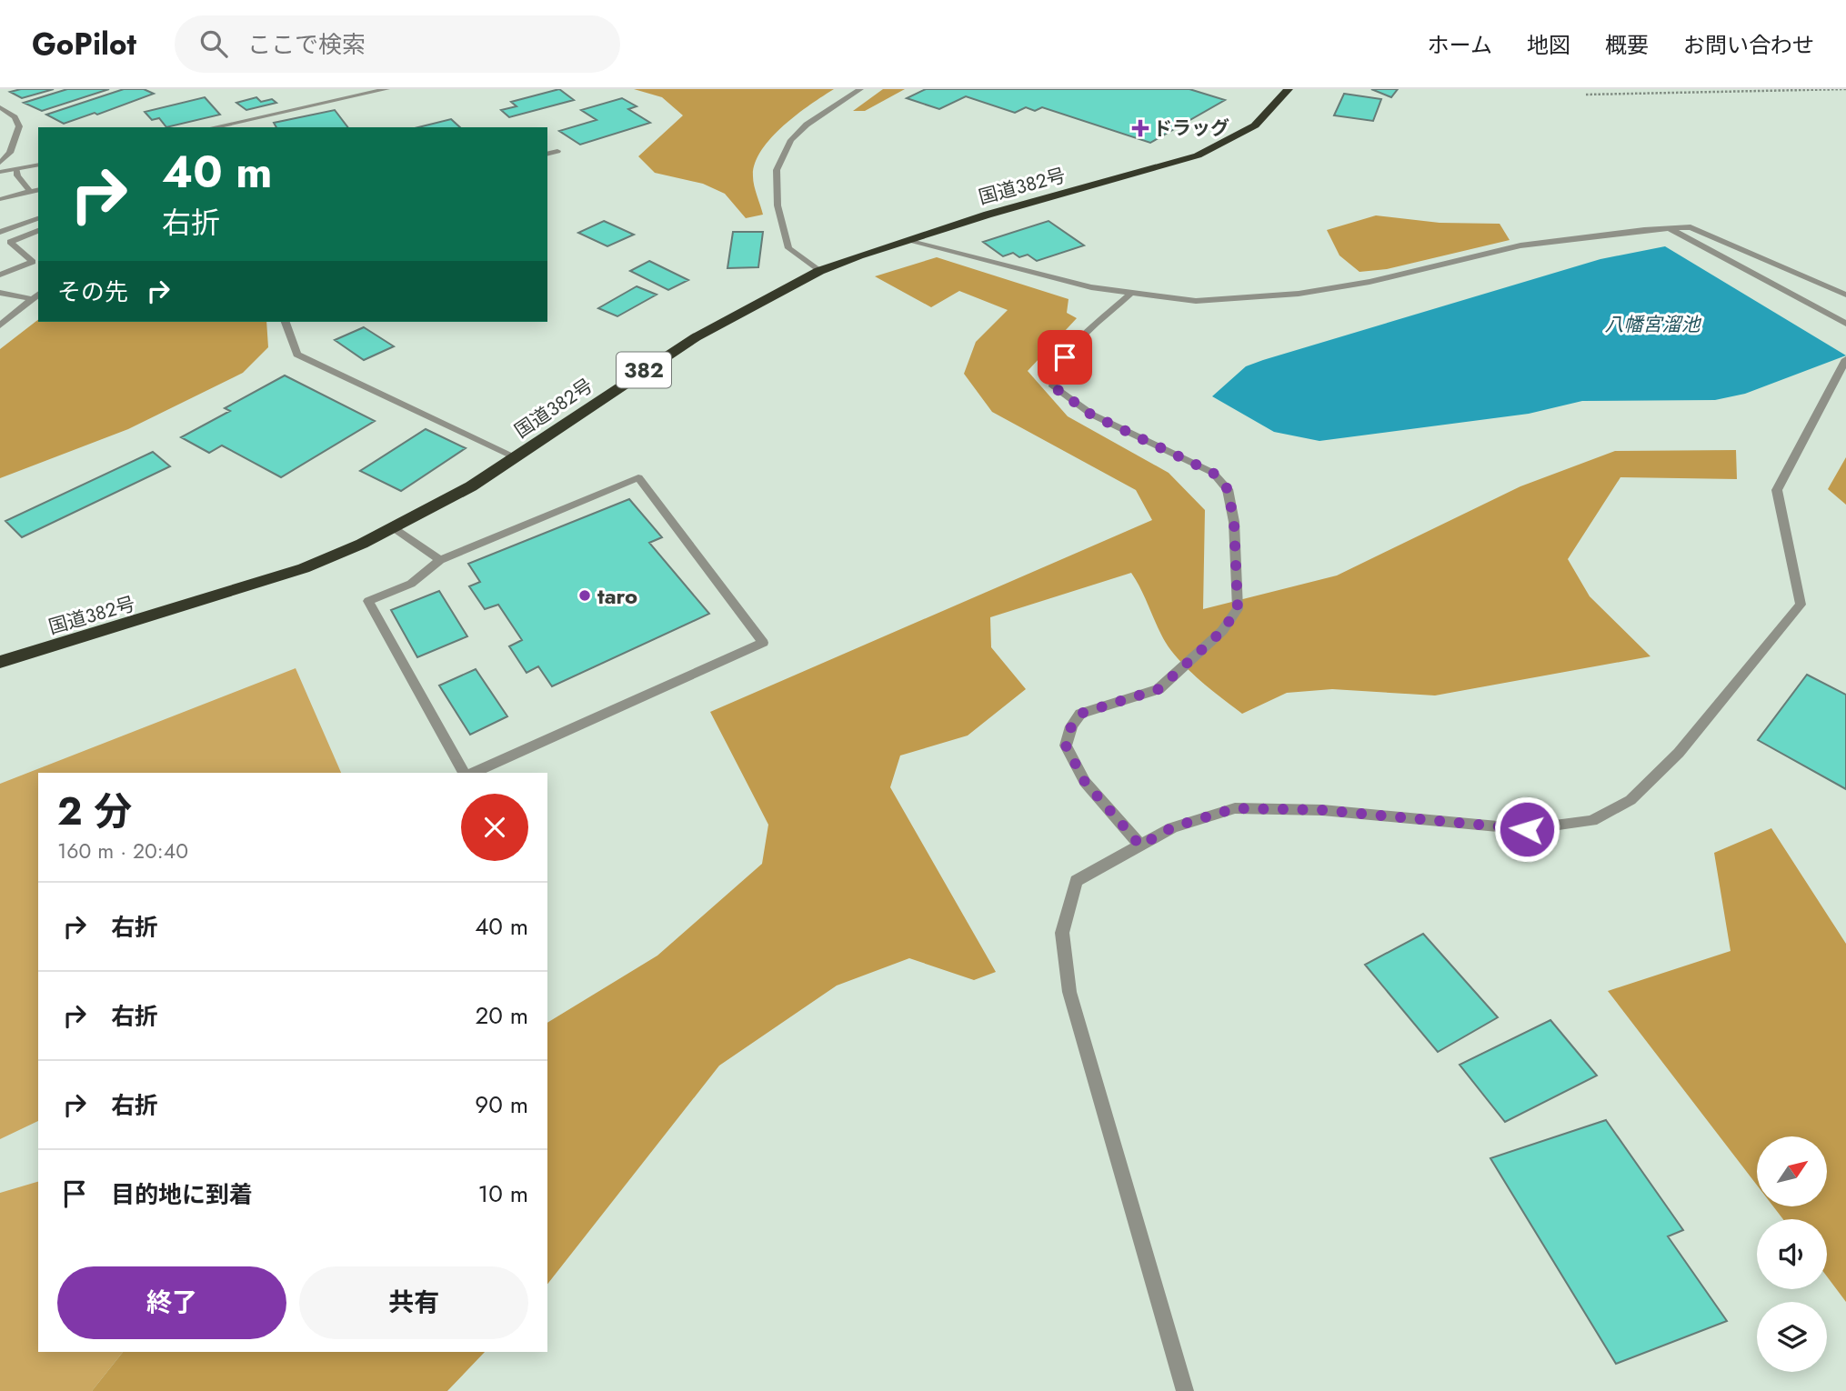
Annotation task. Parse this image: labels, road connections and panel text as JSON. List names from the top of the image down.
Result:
{
  "streets": {
    "highway": ["国道382号", "382"]
  },
  "water": ["八幡宮溜池"],
  "places": {
    "health": ["ドラッグ"],
    "other": ["taro"]
  },
  "north": "top right",
  "page": {
    "header": "GoPilot",
    "search": "ここで検索",
    "nav": [
      "ホーム",
      "地図",
      "概要",
      "お問い合わせ"
    ],
    "turn": ["40 m", "右折"],
    "then": "その先",
    "heading": ["2 分", "160 m · 20:40"],
    "list": [
      {
        "name": "右折",
        "value": "40 m"
      },
      {
        "name": "右折",
        "value": "20 m"
      },
      {
        "name": "右折",
        "value": "90 m"
      },
      {
        "name": "目的地に到着",
        "value": "10 m"
      }
    ],
    "buttons": ["終了", "共有"]
  }
}
